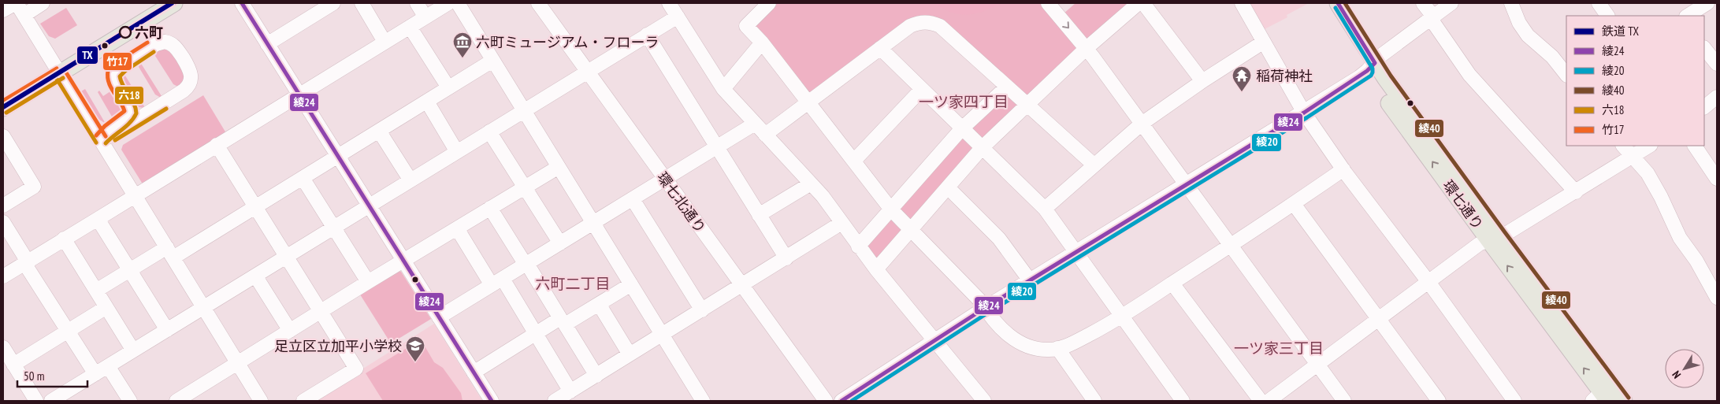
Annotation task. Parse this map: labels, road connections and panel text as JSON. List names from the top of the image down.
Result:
{
  "streets": {
    "main road": ["環七通り"],
    "street": ["環七北通り"]
  },
  "districts": ["一ツ家四丁目", "六町二丁目", "一ツ家三丁目"],
  "places": {
    "other": ["六町"],
    "museum": ["六町ミュージアム・フローラ"],
    "temple": ["稲荷神社"],
    "school or university": ["足立区立加平小学校"]
  },
  "lines": [
    "rail line TX",
    "transit line 綾24",
    "transit line 綾40",
    "transit line 綾20",
    "transit line 竹17",
    "transit line 六18"
  ],
  "legend": [
    "鉄道 TX",
    "綾24",
    "綾20",
    "綾40",
    "六18",
    "竹17"
  ],
  "scale_bar": "50 m",
  "north": "bottom left"
}
